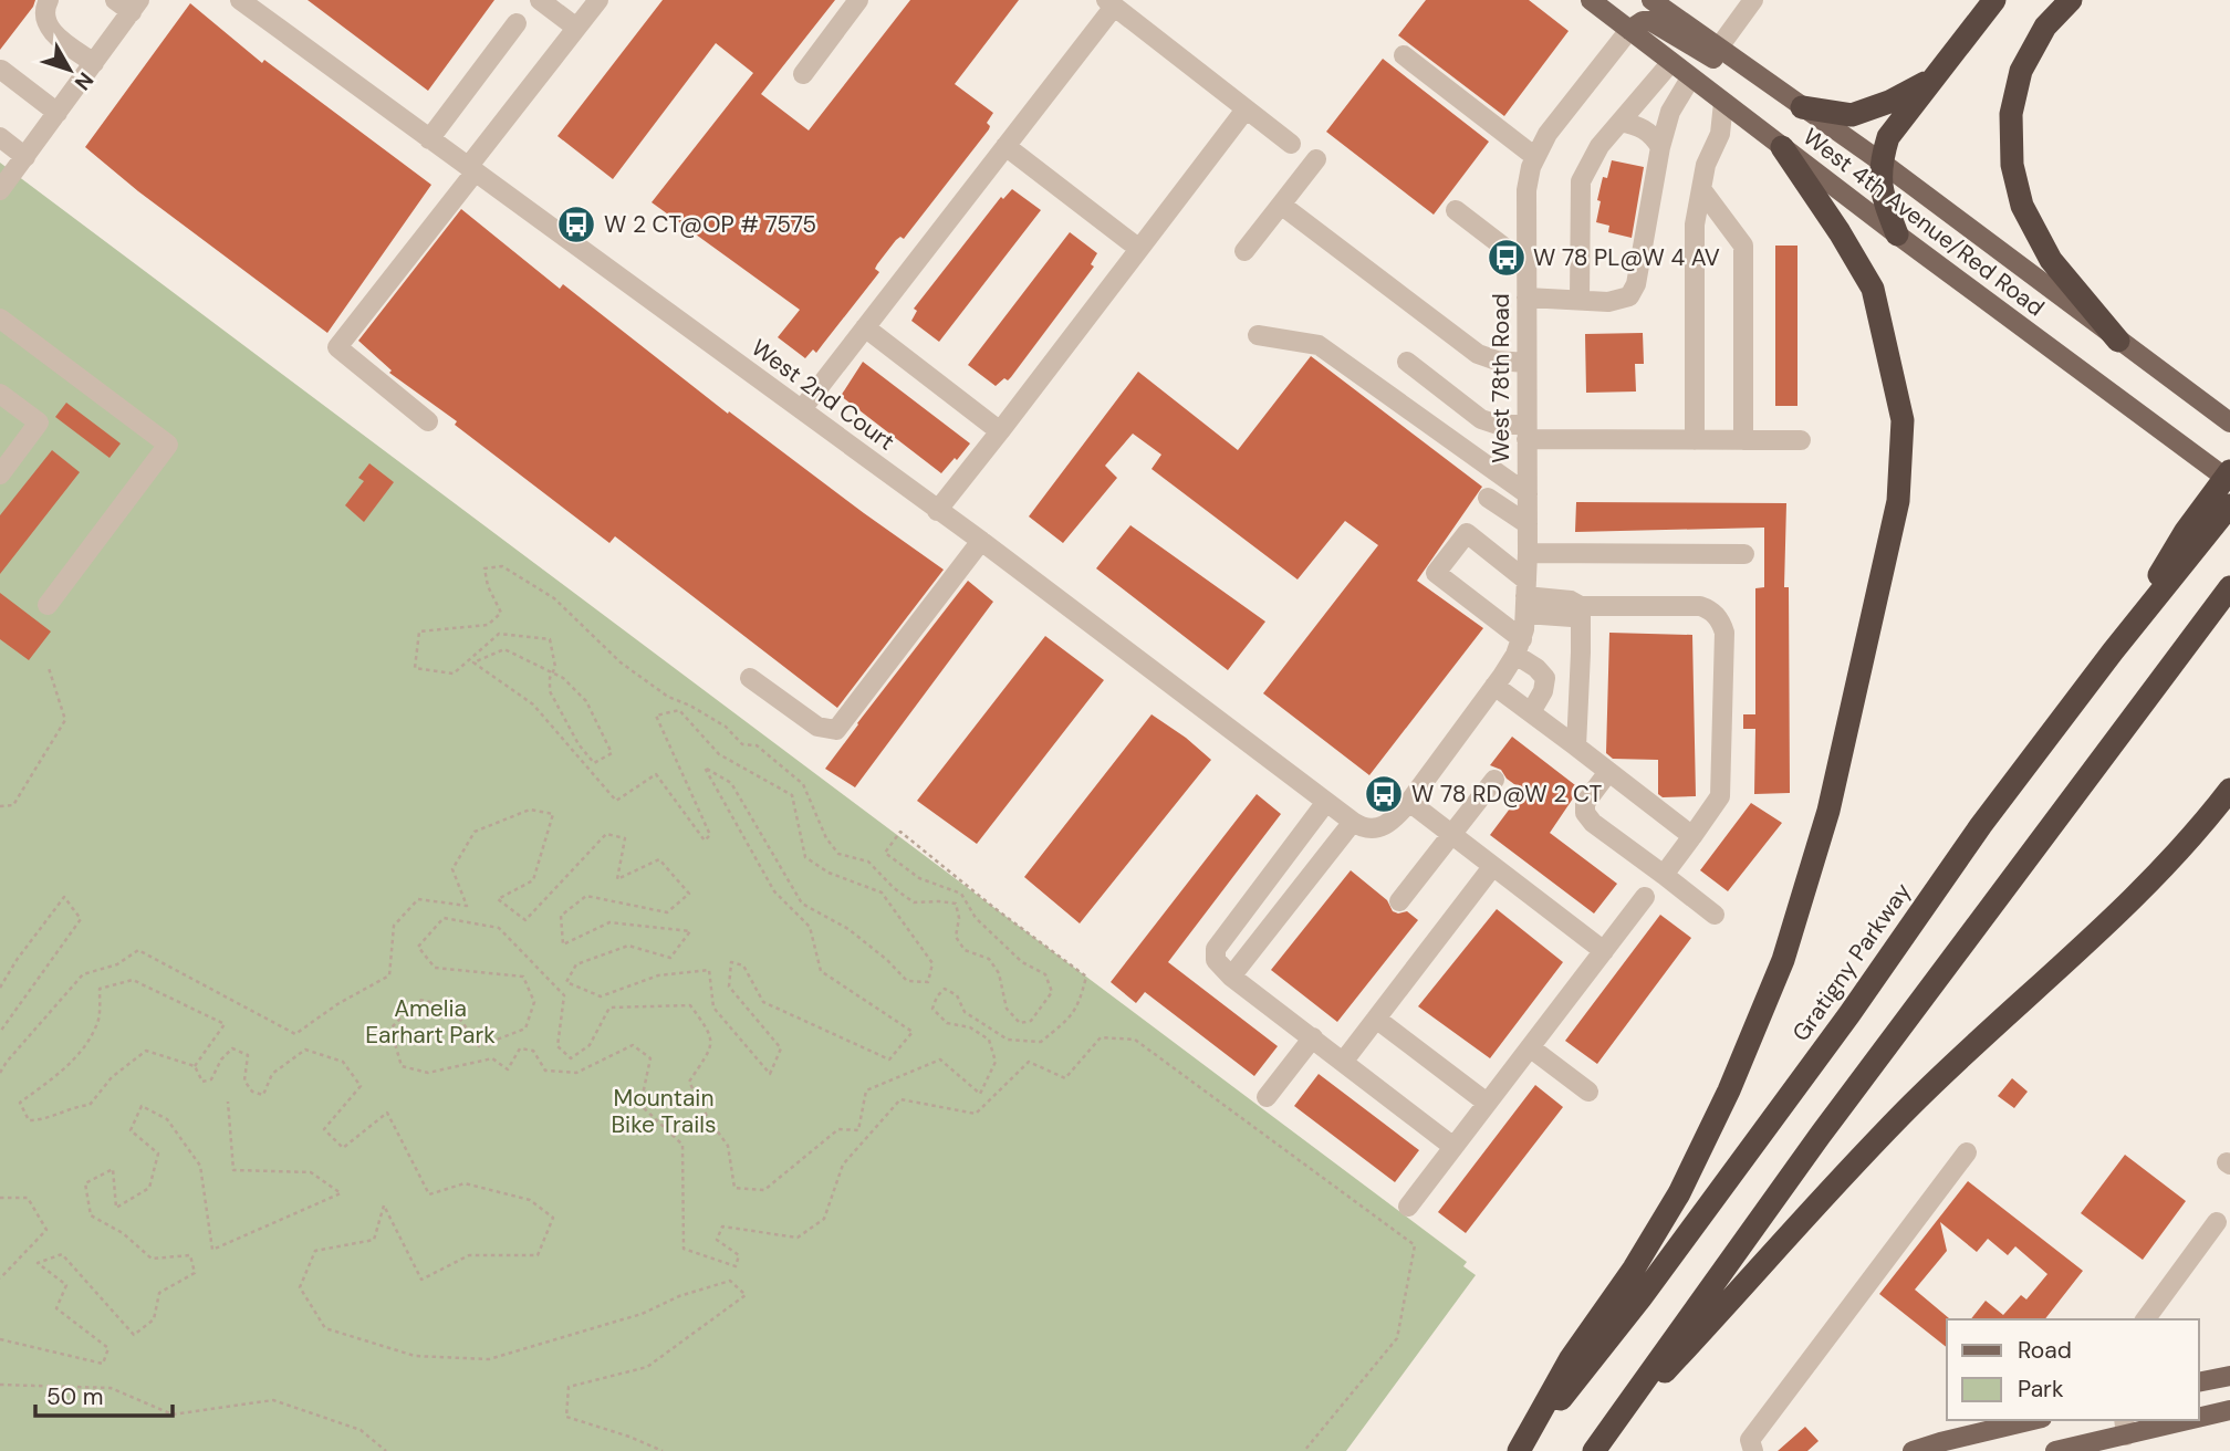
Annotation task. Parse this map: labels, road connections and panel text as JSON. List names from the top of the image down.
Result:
{
  "streets": {
    "highway": ["Gratigny Parkway"],
    "main road": ["West 4th Avenue/Red Road"],
    "street": ["West 78th Road", "West 2nd Court"]
  },
  "crossings": [
    ["West 4th Avenue/Red Road", "West 78th Road"]
  ],
  "parks": ["Amelia Earhart Park", "Mountain Bike Trails"],
  "places": {
    "bus stop": ["W 2 CT@OP # 7575", "W 78 PL@W 4 AV", "W 78 RD@W 2 CT"]
  },
  "legend": ["Road", "Park"],
  "scale_bar": "50 m",
  "north": "bottom right"
}
